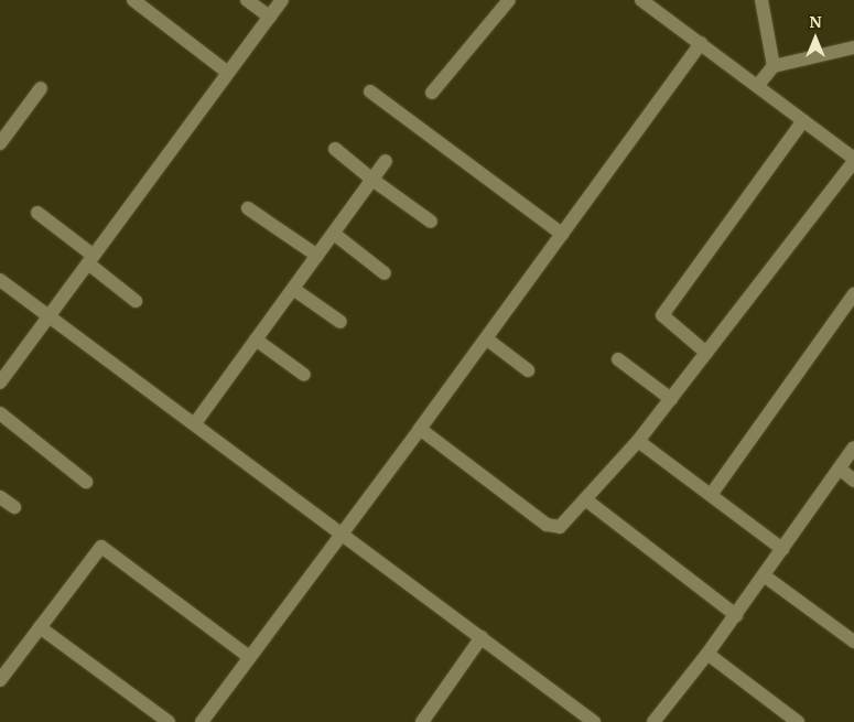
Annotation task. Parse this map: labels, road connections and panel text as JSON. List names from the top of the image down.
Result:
{
  "north": "top"
}
